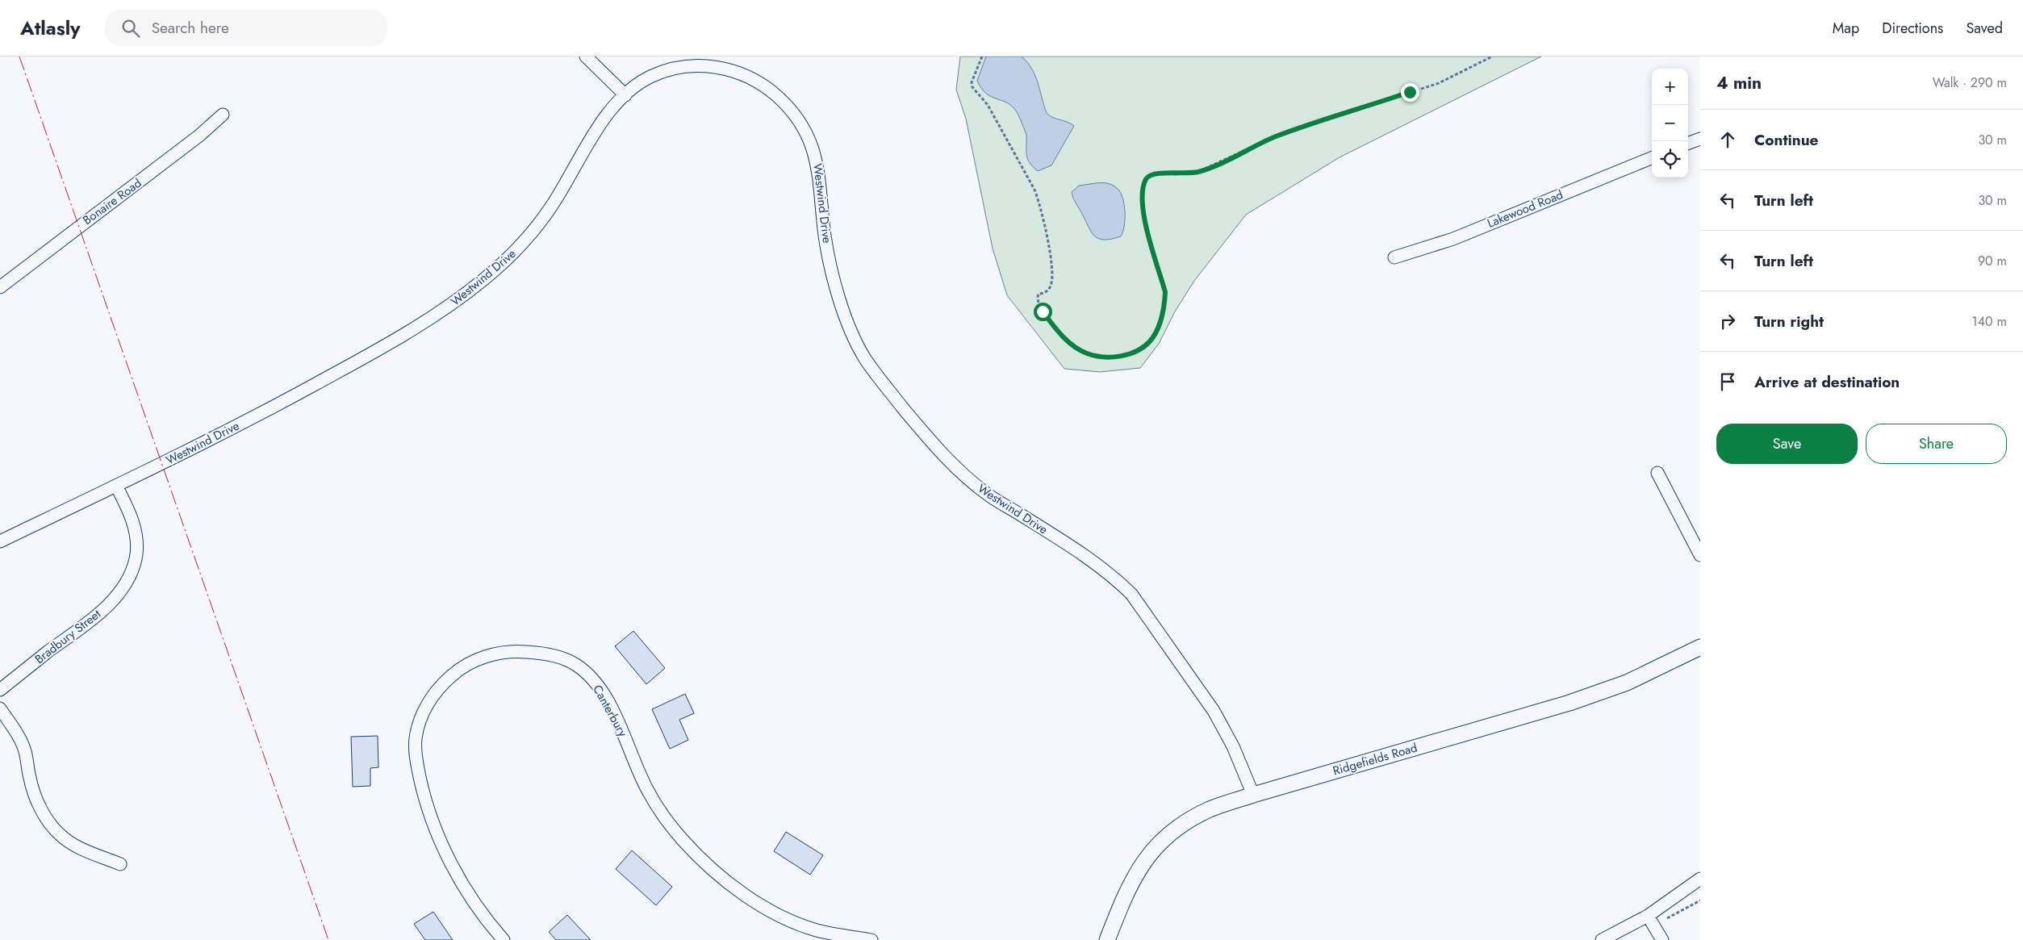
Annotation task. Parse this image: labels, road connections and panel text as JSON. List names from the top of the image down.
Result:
{
  "streets": {
    "street": [
      "Bonaire Road",
      "Westwind Drive",
      "Lakewood Road",
      "Bradbury Street",
      "Canterbury",
      "Ridgefields Road"
    ]
  },
  "crossings": [
    ["Westwind Drive", "Bradbury Street"],
    ["Westwind Drive", "Ridgefields Road"]
  ],
  "page": {
    "header": "Atlasly",
    "search": "Search here",
    "nav": ["Map", "Directions", "Saved"],
    "heading": ["4 min", "Walk · 290 m"],
    "map_buttons": ["+", "−"],
    "list": [
      ["Continue", "30 m"],
      ["Turn left", "30 m"],
      ["Turn left", "90 m"],
      ["Turn right", "140 m"],
      "Arrive at destination"
    ],
    "buttons": ["Save", "Share"]
  }
}
